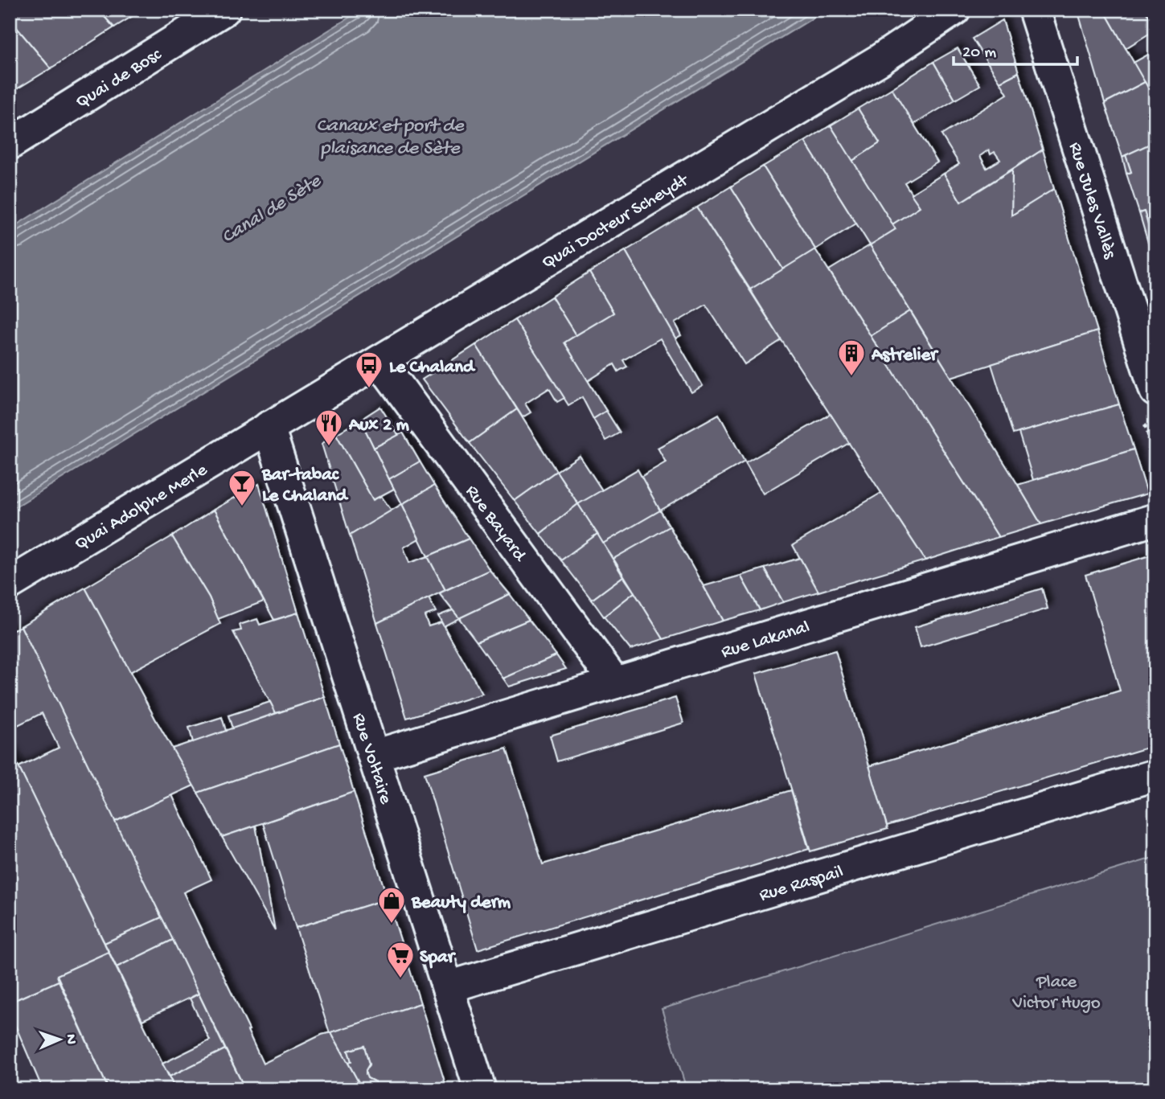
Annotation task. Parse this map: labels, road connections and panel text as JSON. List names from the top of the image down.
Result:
{
  "streets": {
    "street": [
      "Quai de Bosc",
      "Rue Jules Vallès",
      "Quai Docteur Scheydt",
      "Quai Adolphe Merle",
      "Rue Bayard",
      "Rue Lakanal",
      "Rue Voltaire",
      "Rue Raspail"
    ]
  },
  "crossings": [
    ["Quai Docteur Scheydt", "Quai Adolphe Merle"],
    ["Quai Docteur Scheydt", "Rue Bayard"],
    ["Quai Docteur Scheydt", "Rue Voltaire"],
    ["Quai Adolphe Merle", "Rue Voltaire"],
    ["Rue Bayard", "Rue Lakanal"],
    ["Rue Lakanal", "Rue Voltaire"],
    ["Rue Voltaire", "Rue Raspail"]
  ],
  "water": ["Canaux et port de plaisance de Sète", "Canal de Sète"],
  "parks": ["Place Victor Hugo"],
  "places": {
    "building": ["Astrelier"],
    "bus stop": ["Le Chaland"],
    "restaurant": ["Aux 2 m"],
    "bar": ["Bar-tabac Le Chaland"],
    "shop": ["Beauty derm"],
    "supermarket": ["Spar"]
  },
  "scale_bar": "20 m",
  "north": "right"
}
